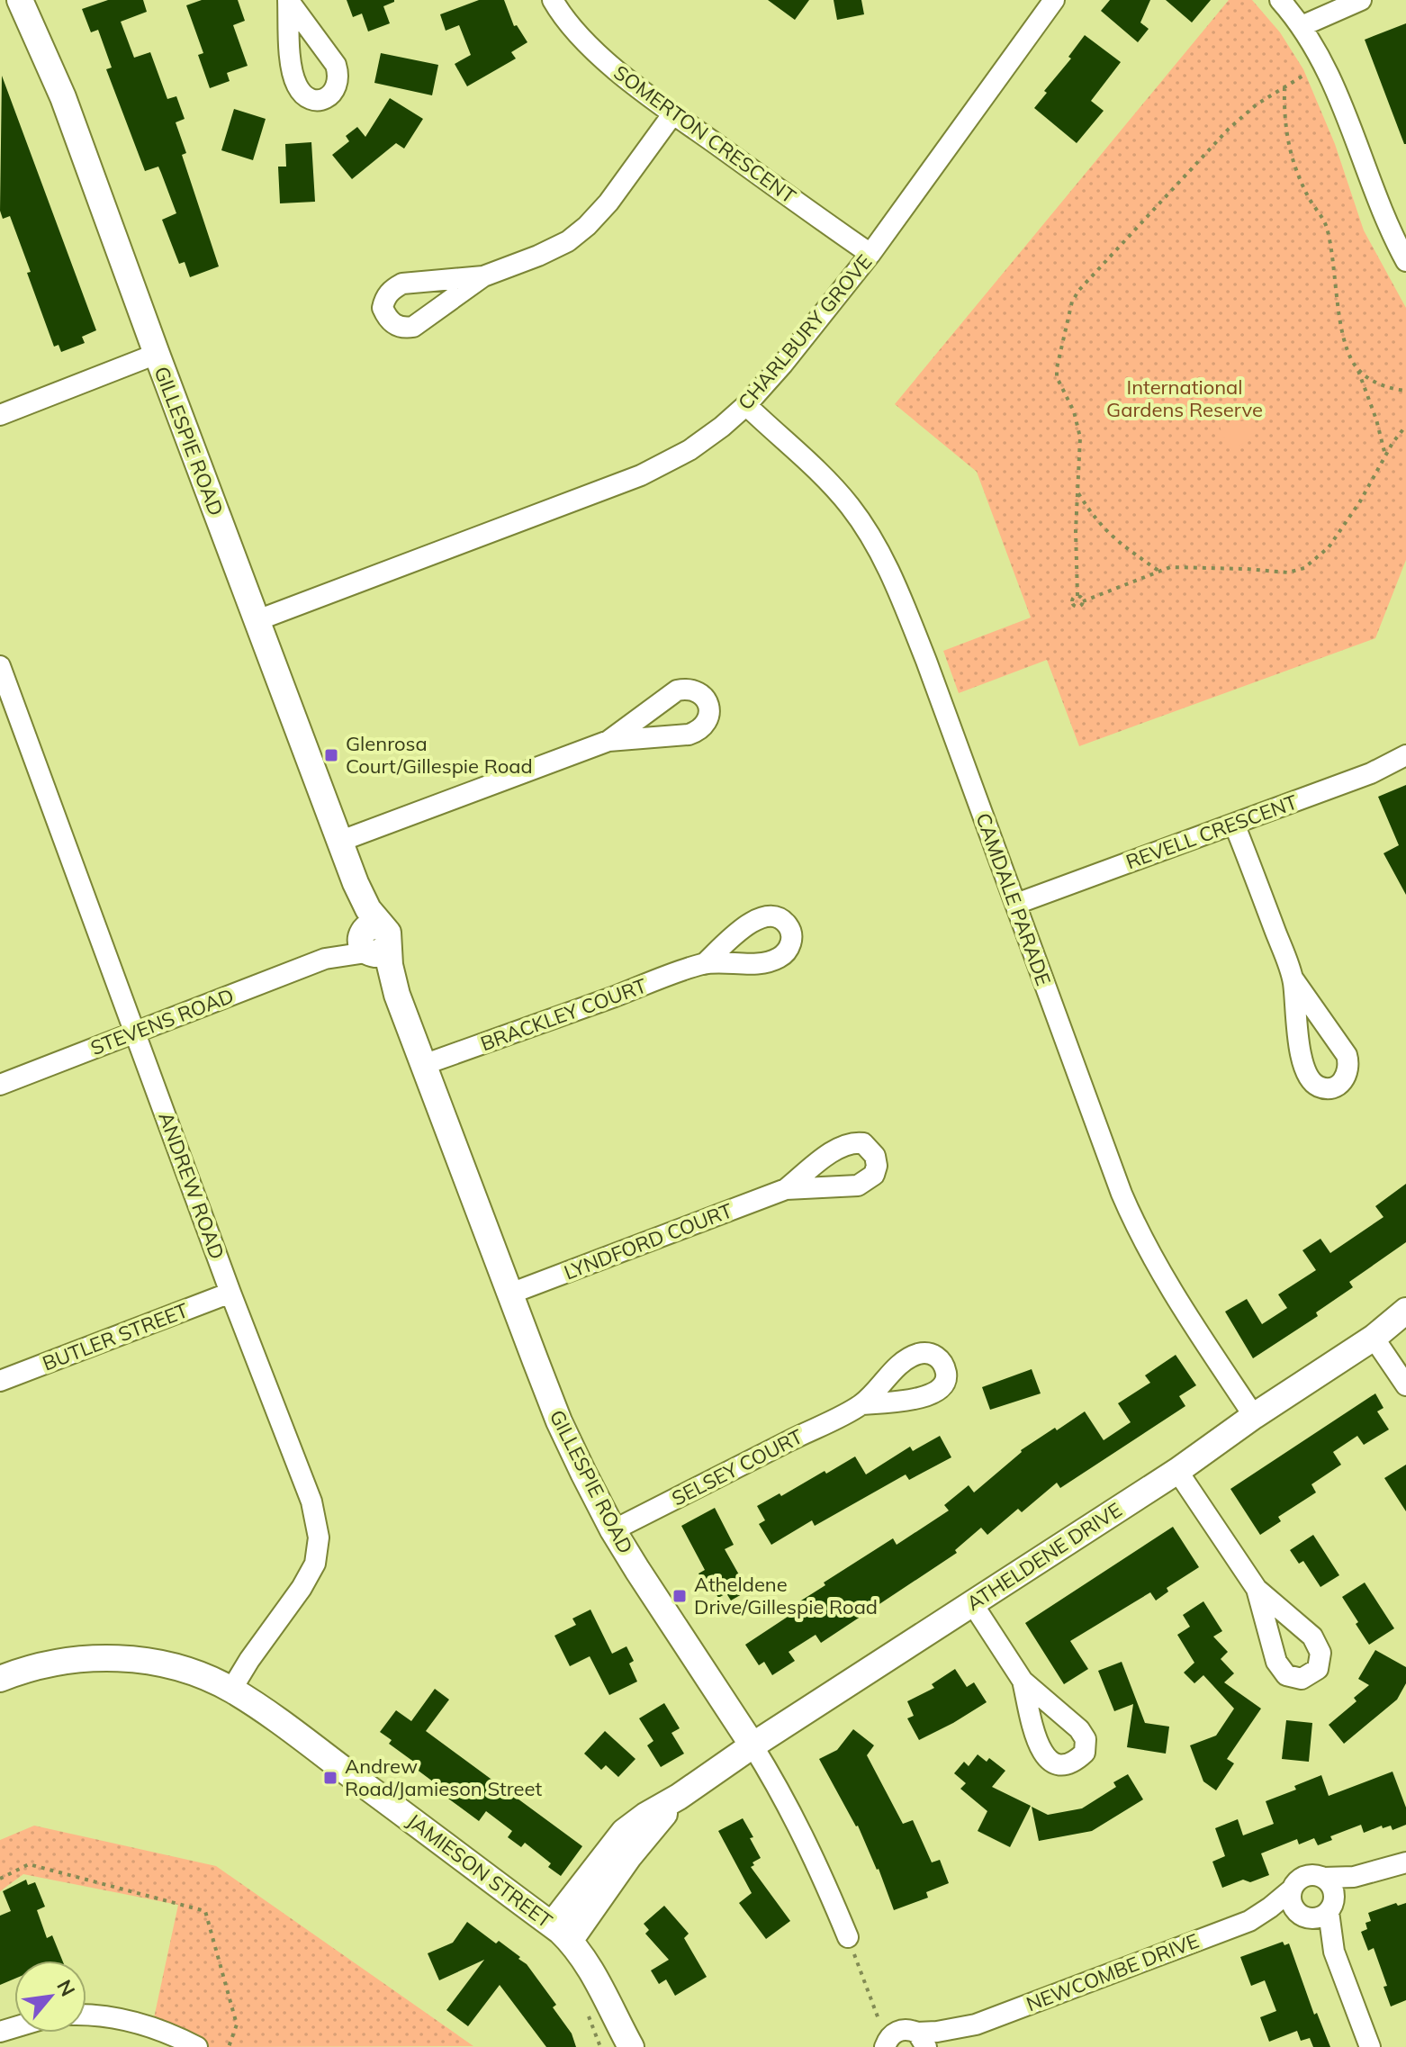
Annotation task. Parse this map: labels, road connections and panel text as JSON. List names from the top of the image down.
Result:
{
  "streets": {
    "street": [
      "SOMERTON CRESCENT",
      "CHARLBURY GROVE",
      "GILLESPIE ROAD",
      "REVELL CRESCENT",
      "CAMDALE PARADE",
      "BRACKLEY COURT",
      "STEVENS ROAD",
      "ANDREW ROAD",
      "LYNDFORD COURT",
      "BUTLER STREET",
      "SELSEY COURT",
      "ATHELDENE DRIVE",
      "JAMIESON STREET",
      "NEWCOMBE DRIVE"
    ]
  },
  "crossings": [
    ["SOMERTON CRESCENT", "CHARLBURY GROVE"],
    ["CHARLBURY GROVE", "GILLESPIE ROAD"],
    ["CHARLBURY GROVE", "CAMDALE PARADE"],
    ["GILLESPIE ROAD", "BRACKLEY COURT"],
    ["GILLESPIE ROAD", "STEVENS ROAD"],
    ["GILLESPIE ROAD", "LYNDFORD COURT"],
    ["GILLESPIE ROAD", "SELSEY COURT"],
    ["GILLESPIE ROAD", "ATHELDENE DRIVE"],
    ["REVELL CRESCENT", "CAMDALE PARADE"],
    ["CAMDALE PARADE", "ATHELDENE DRIVE"],
    ["STEVENS ROAD", "ANDREW ROAD"],
    ["ANDREW ROAD", "BUTLER STREET"],
    ["ANDREW ROAD", "JAMIESON STREET"],
    ["ATHELDENE DRIVE", "JAMIESON STREET"]
  ],
  "parks": ["International Gardens Reserve"],
  "places": {
    "transit": ["Glenrosa Court/Gillespie Road", "Atheldene Drive/Gillespie Road", "Andrew Road/Jamieson Street"]
  },
  "north": "top right"
}
